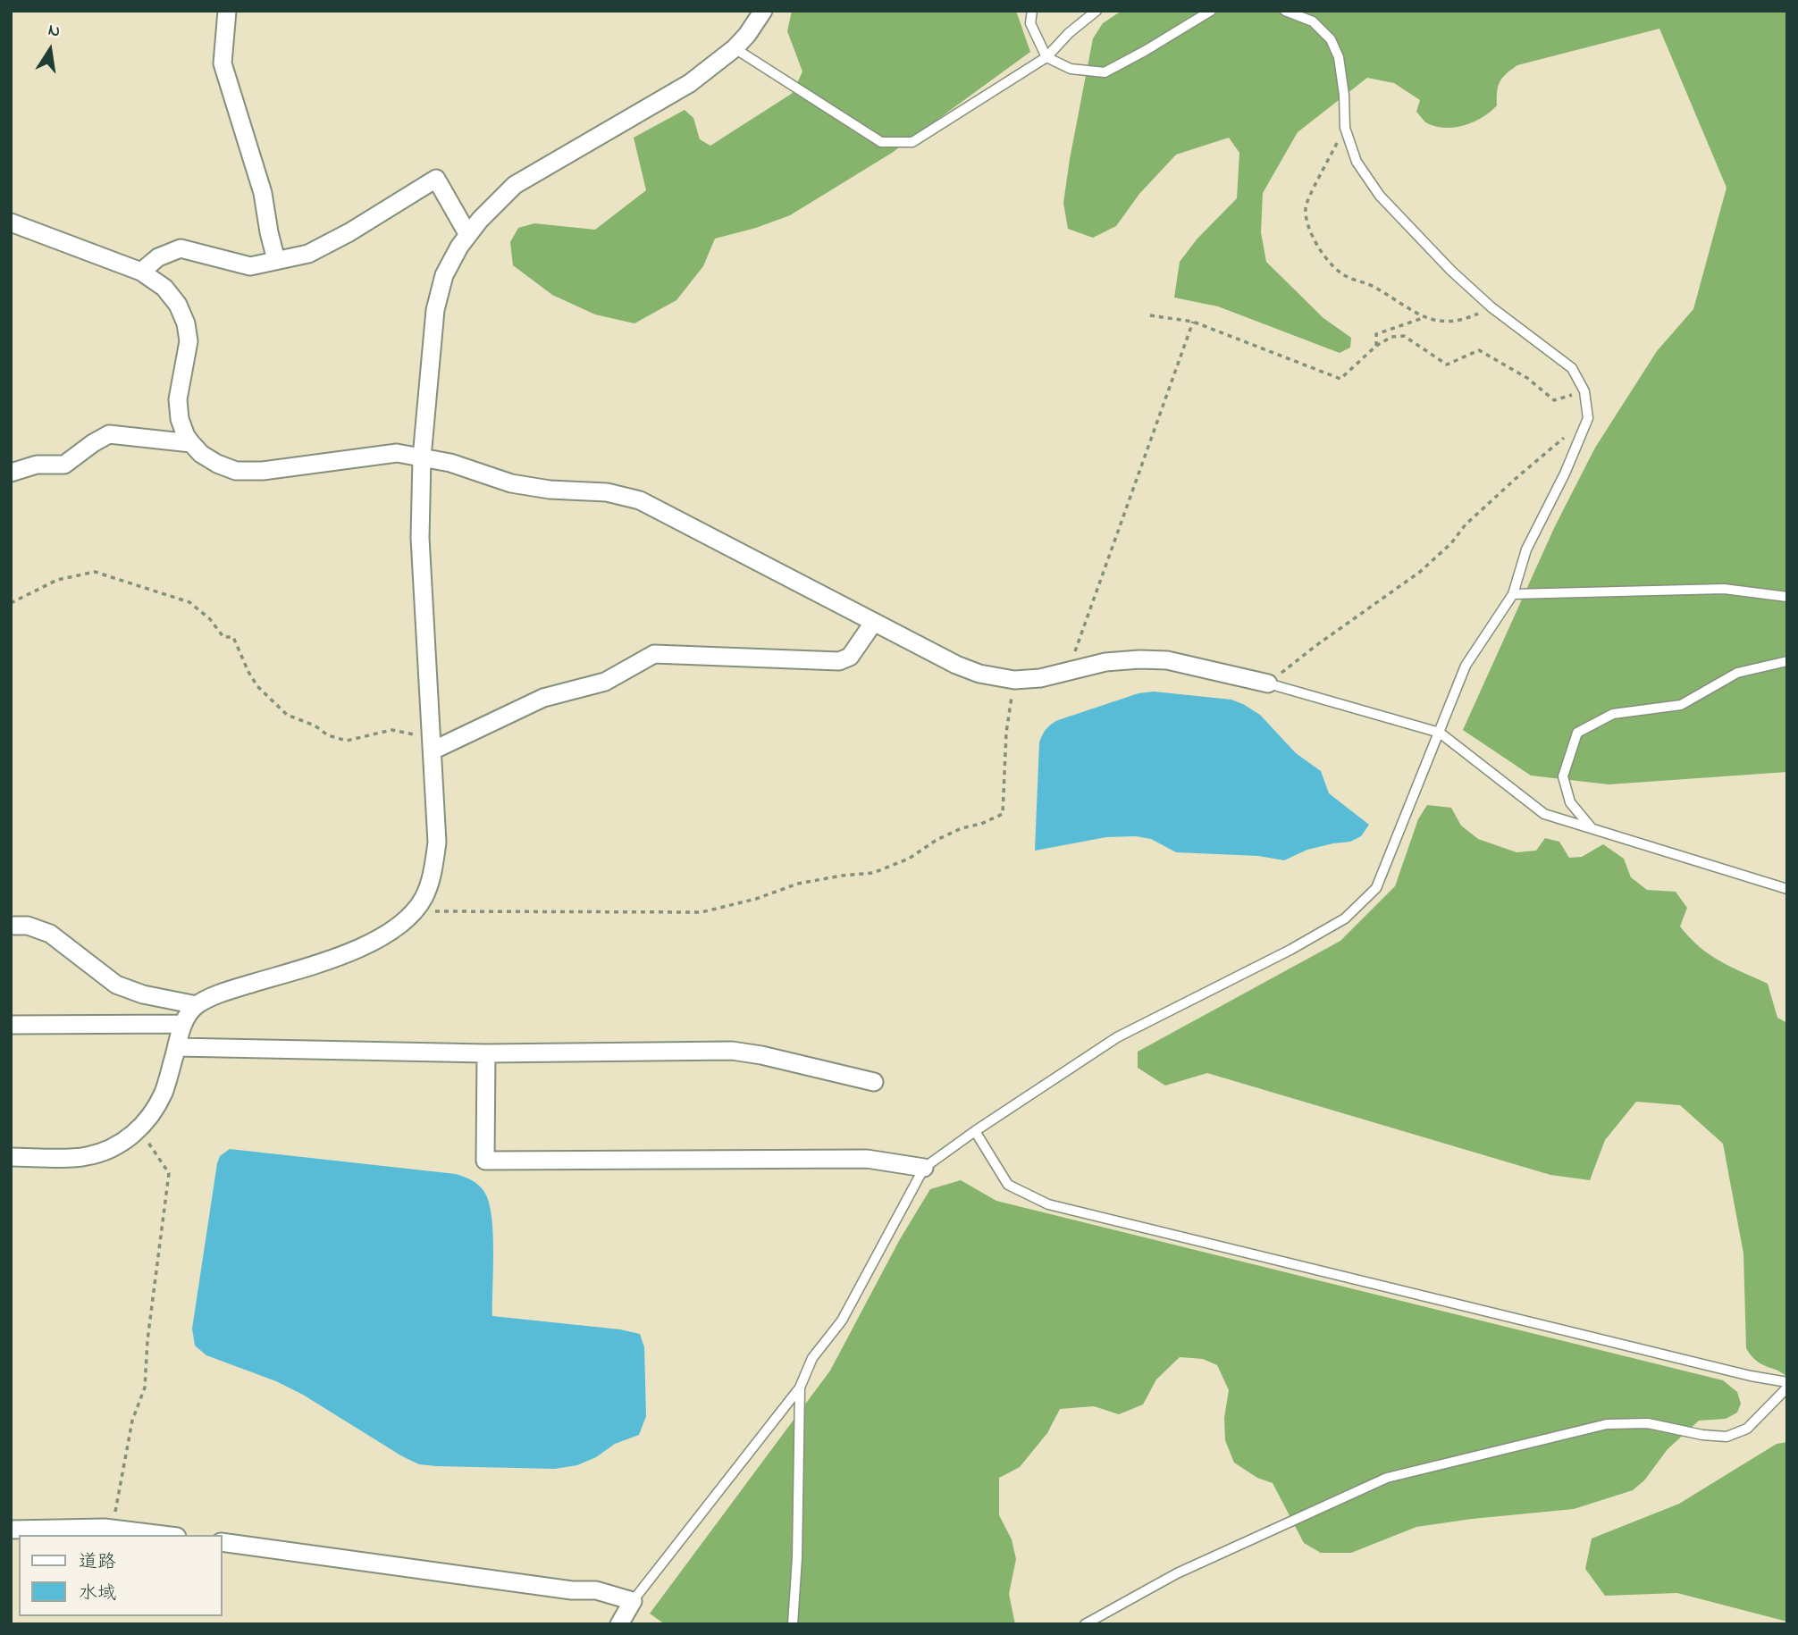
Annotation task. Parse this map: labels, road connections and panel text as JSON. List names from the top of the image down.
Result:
{
  "legend": ["道路", "水域"],
  "north": "top"
}
